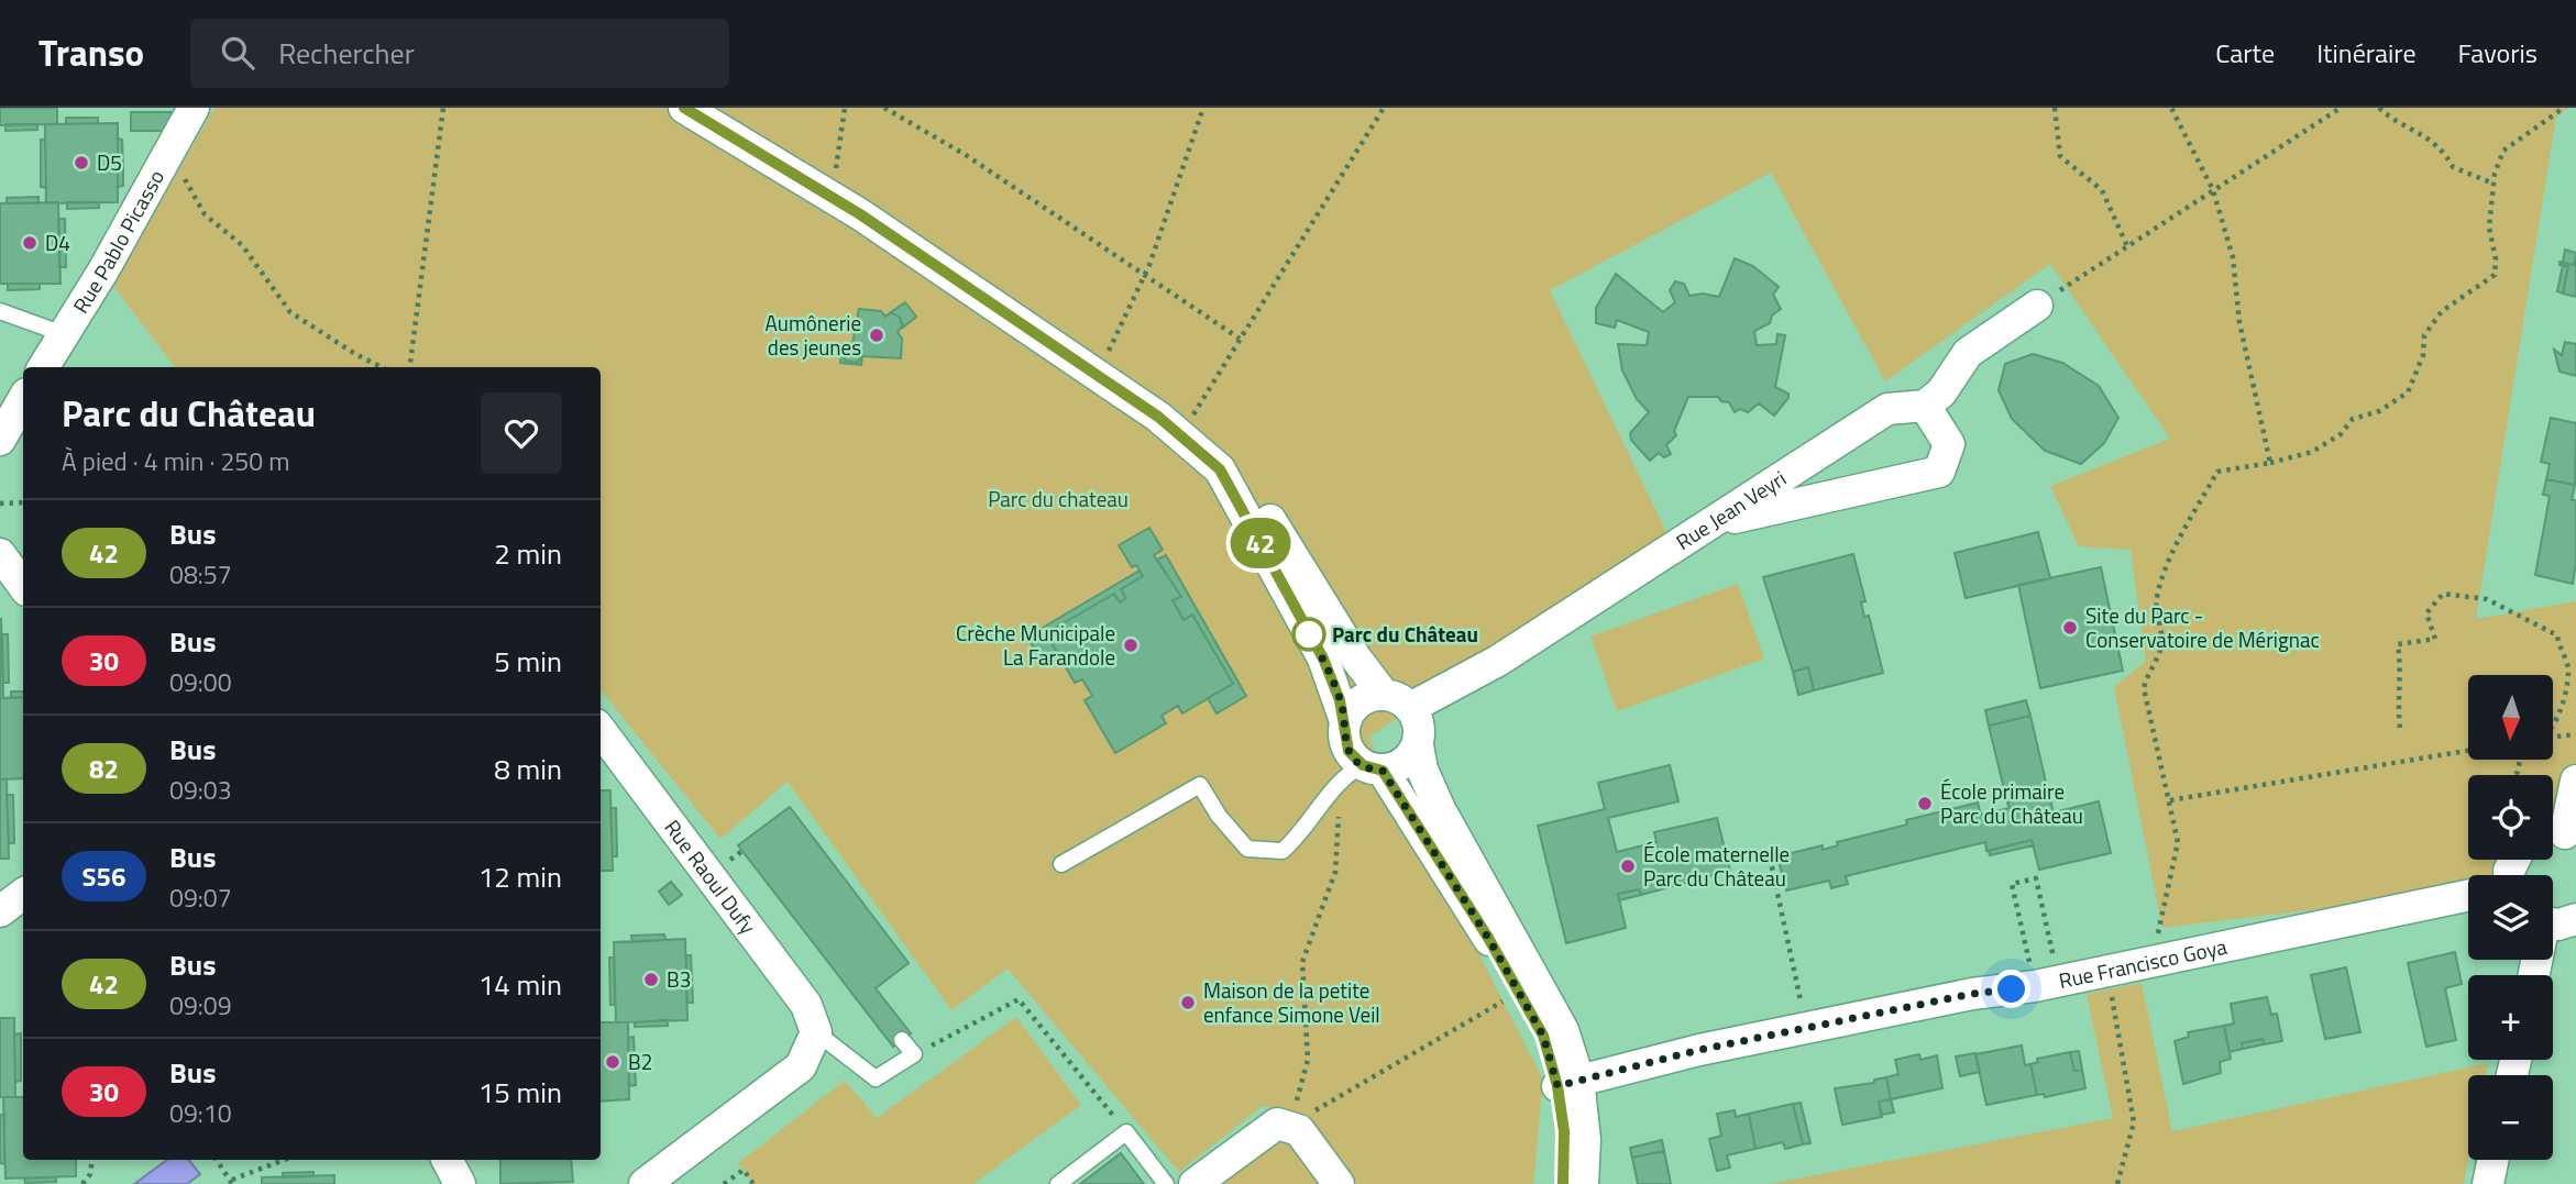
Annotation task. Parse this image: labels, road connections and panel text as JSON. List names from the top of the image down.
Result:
{
  "streets": {
    "street": [
      "Rue Pablo Picasso",
      "Rue Jean Veyri",
      "Rue Raoul Dufy",
      "Rue Francisco Goya"
    ]
  },
  "parks": ["Parc du chateau"],
  "places": [
    "D5",
    "D4",
    "Aumônerie des jeunes",
    "Site du Parc - Conservatoire de Mérignac",
    "Parc du Château",
    "Crèche Municipale La Farandole",
    "École primaire Parc du Château",
    "École maternelle Parc du Château",
    "B3",
    "Maison de la petite enfance Simone Veil",
    "B2"
  ],
  "lines": ["bus line 42"],
  "north": "bottom",
  "page": {
    "header": "Transo",
    "search": "Rechercher",
    "nav": ["Carte", "Itinéraire", "Favoris"],
    "on_map": "42",
    "heading": ["Parc du Château", "À pied · 4 min · 250 m"],
    "list": [
      {
        "mark": "42",
        "name": "Bus",
        "note": "08:57",
        "value": "2 min"
      },
      {
        "mark": "30",
        "name": "Bus",
        "note": "09:00",
        "value": "5 min"
      },
      {
        "mark": "82",
        "name": "Bus",
        "note": "09:03",
        "value": "8 min"
      },
      {
        "mark": "S56",
        "name": "Bus",
        "note": "09:07",
        "value": "12 min"
      },
      {
        "mark": "42",
        "name": "Bus",
        "note": "09:09",
        "value": "14 min"
      },
      {
        "mark": "30",
        "name": "Bus",
        "note": "09:10",
        "value": "15 min"
      }
    ],
    "map_buttons": ["+", "−"]
  }
}
